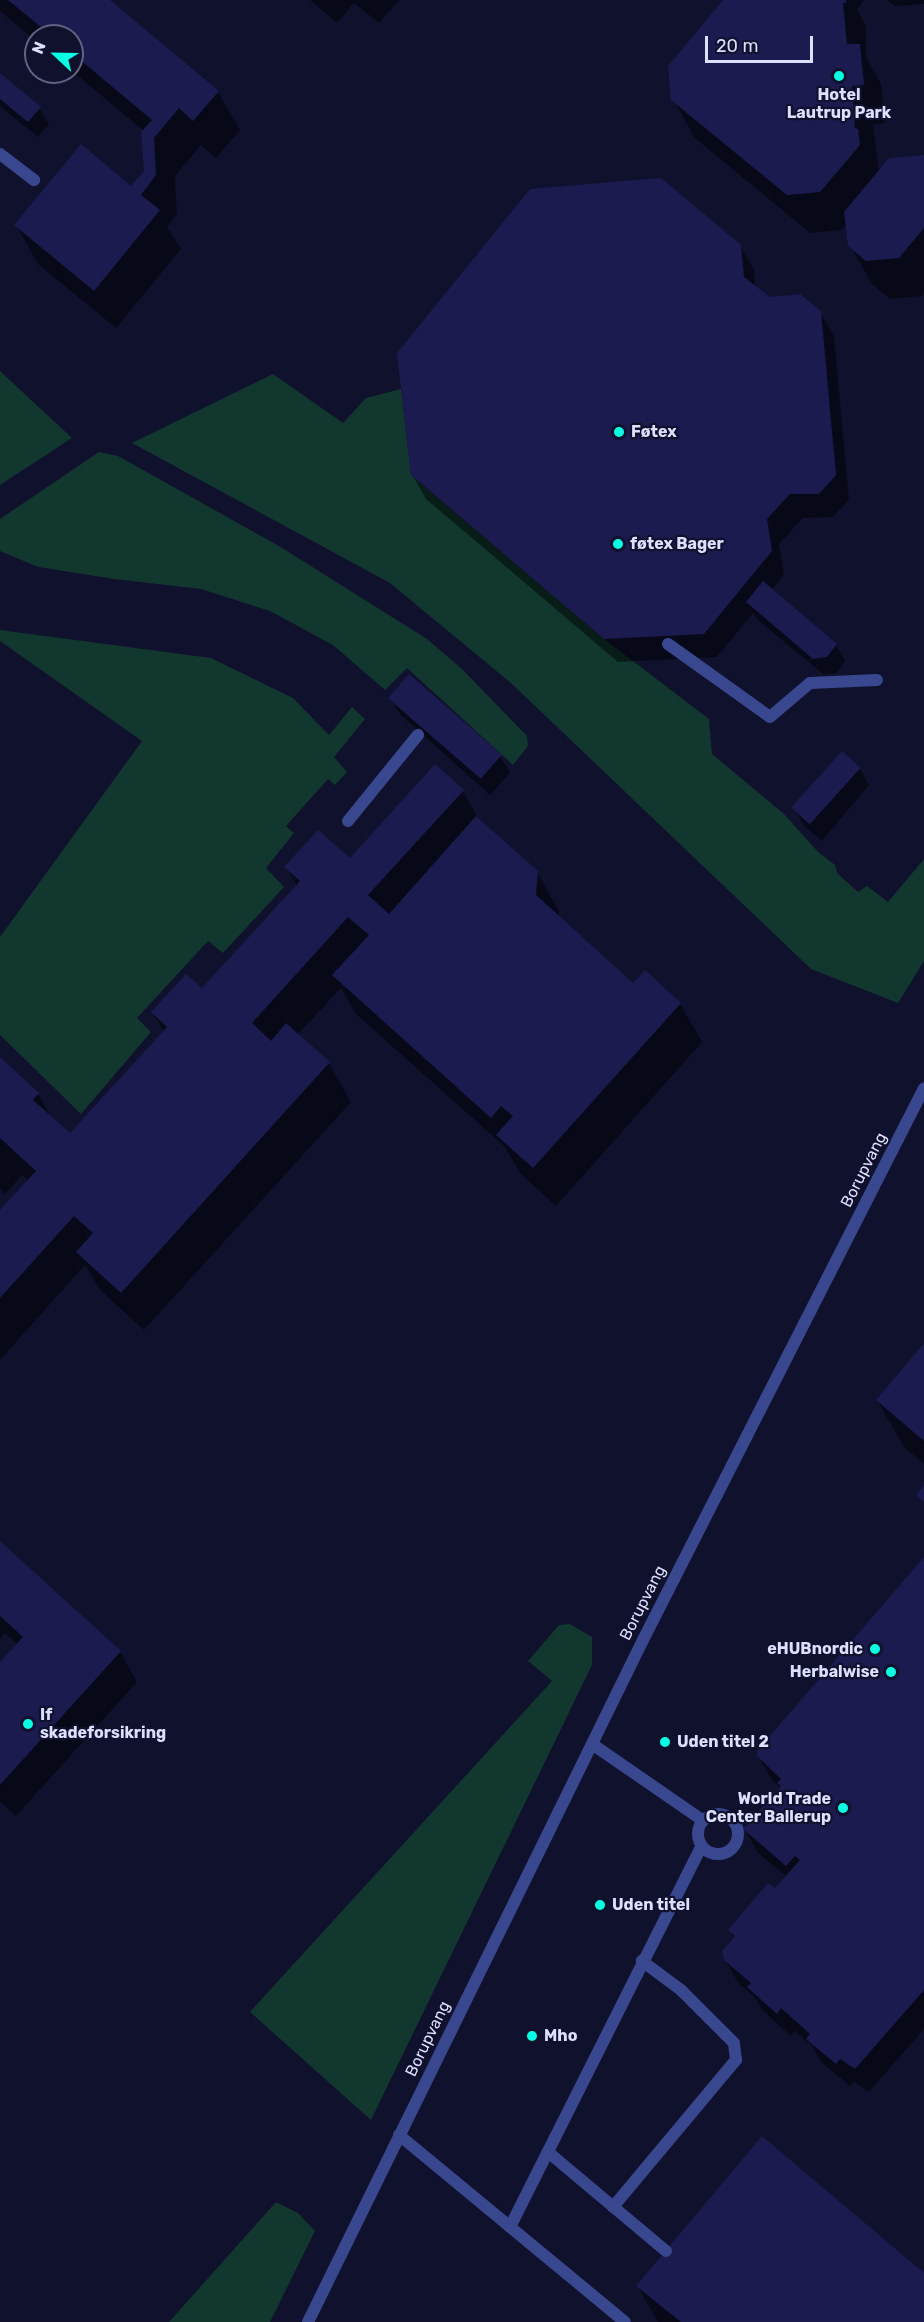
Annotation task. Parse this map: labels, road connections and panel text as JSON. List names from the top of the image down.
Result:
{
  "streets": {
    "street": ["Borupvang"]
  },
  "places": [
    "Hotel Lautrup Park",
    "Føtex",
    "føtex Bager",
    "eHUBnordic",
    "Herbalwise",
    "If skadeforsikring",
    "Uden titel 2",
    "World Trade Center Ballerup",
    "Uden titel",
    "Mho"
  ],
  "scale_bar": "20 m",
  "north": "left"
}
